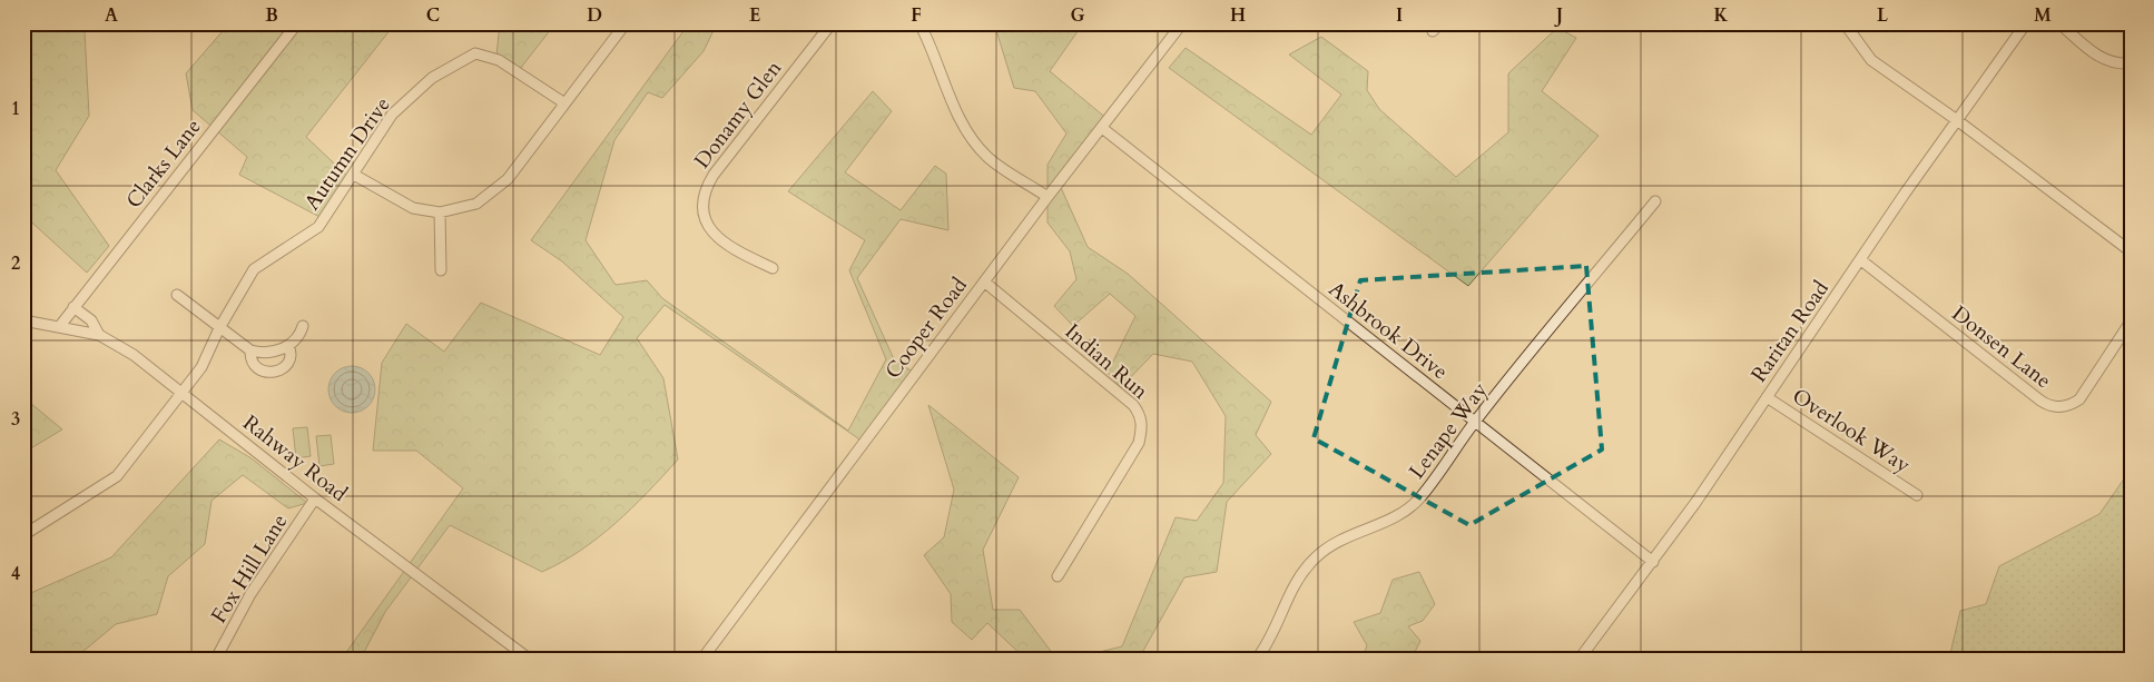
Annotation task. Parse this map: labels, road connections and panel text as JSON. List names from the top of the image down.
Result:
{
  "streets": {
    "street": [
      "Donamy Glen",
      "Autumn Drive",
      "Clarks Lane",
      "Cooper Road",
      "Ashbrook Drive",
      "Raritan Road",
      "Donsen Lane",
      "Indian Run",
      "Lenape Way",
      "Overlook Way",
      "Rahway Road",
      "Fox Hill Lane"
    ]
  },
  "crossings": [
    ["Autumn Drive", "Rahway Road"],
    ["Clarks Lane", "Rahway Road"],
    ["Cooper Road", "Ashbrook Drive"],
    ["Cooper Road", "Indian Run"],
    ["Ashbrook Drive", "Raritan Road"],
    ["Ashbrook Drive", "Lenape Way"],
    ["Raritan Road", "Donsen Lane"],
    ["Raritan Road", "Overlook Way"],
    ["Rahway Road", "Fox Hill Lane"]
  ],
  "grid": {
    "columns": [
      "A",
      "B",
      "C",
      "D",
      "E",
      "F",
      "G",
      "H",
      "I",
      "J",
      "K",
      "L",
      "M"
    ],
    "rows": [
      "1",
      "2",
      "3",
      "4"
    ]
  }
}
